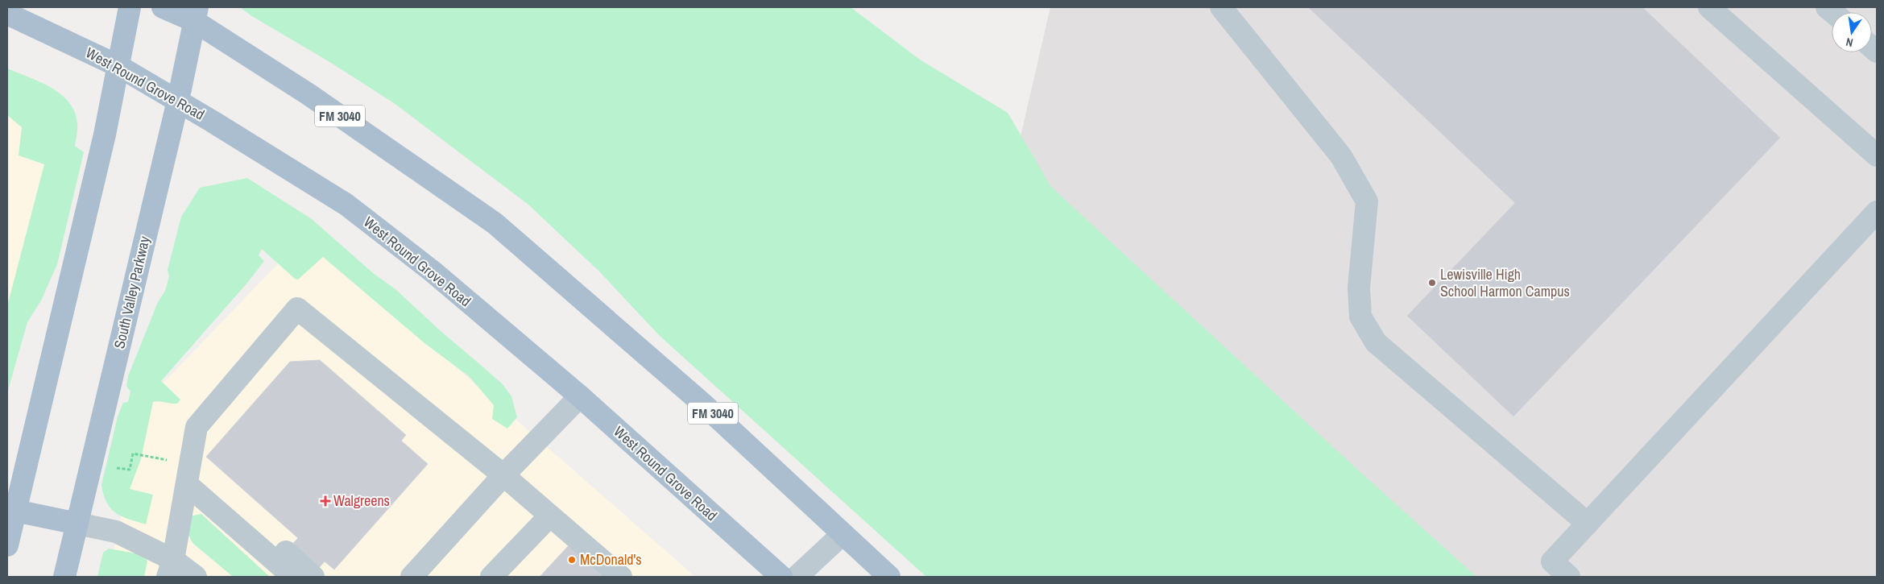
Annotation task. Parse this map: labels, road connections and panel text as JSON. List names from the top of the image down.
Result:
{
  "streets": {
    "main road": ["West Round Grove Road", "FM 3040", "South Valley Parkway"]
  },
  "crossings": [
    ["West Round Grove Road", "South Valley Parkway"],
    ["FM 3040", "South Valley Parkway"]
  ],
  "places": {
    "other": ["Lewisville High School Harmon Campus", "McDonald's"],
    "health": ["Walgreens"]
  },
  "north": "bottom"
}
